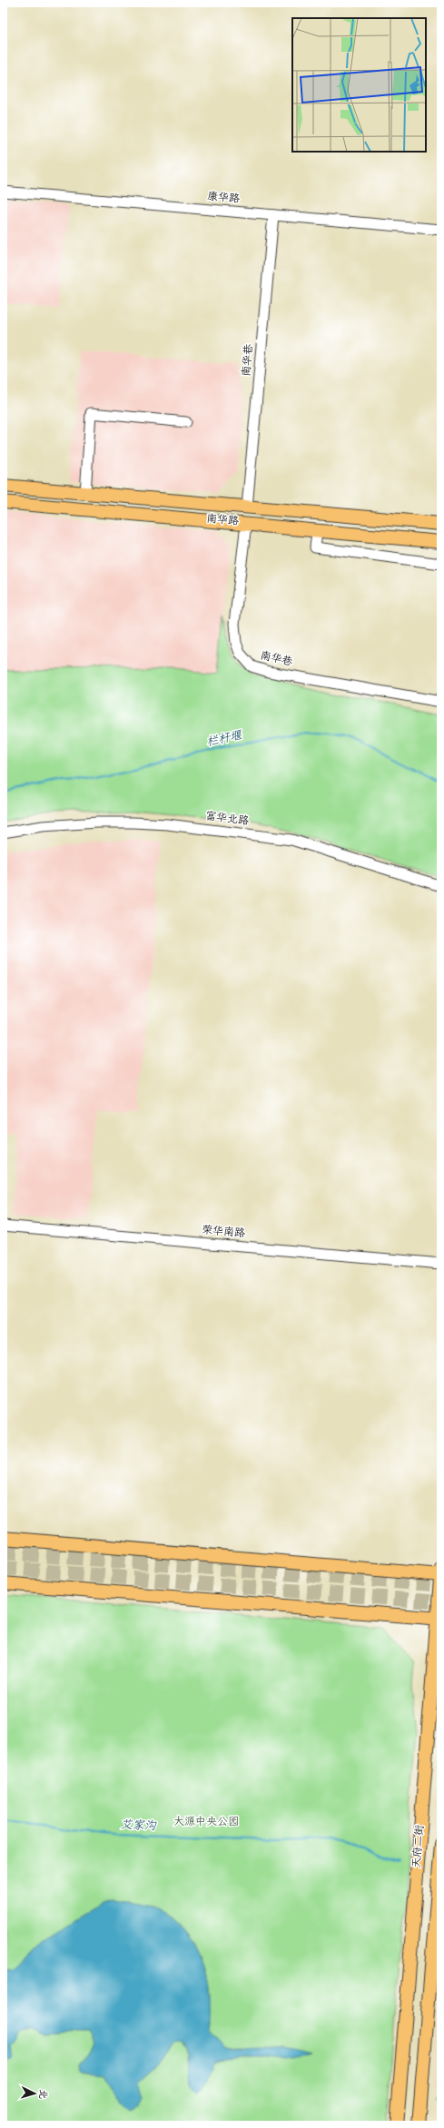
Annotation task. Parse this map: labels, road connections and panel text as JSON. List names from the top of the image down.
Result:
{
  "streets": {
    "main road": ["南华路", "天府二街"],
    "street": [
      "康华路",
      "南华巷",
      "富华北路",
      "荣华南路"
    ]
  },
  "crossings": [
    ["康华路", "南华巷"],
    ["南华巷", "南华路"]
  ],
  "water": ["栏杆堰", "艾家沟"],
  "parks": ["大源中央公园"],
  "north": "right"
}
